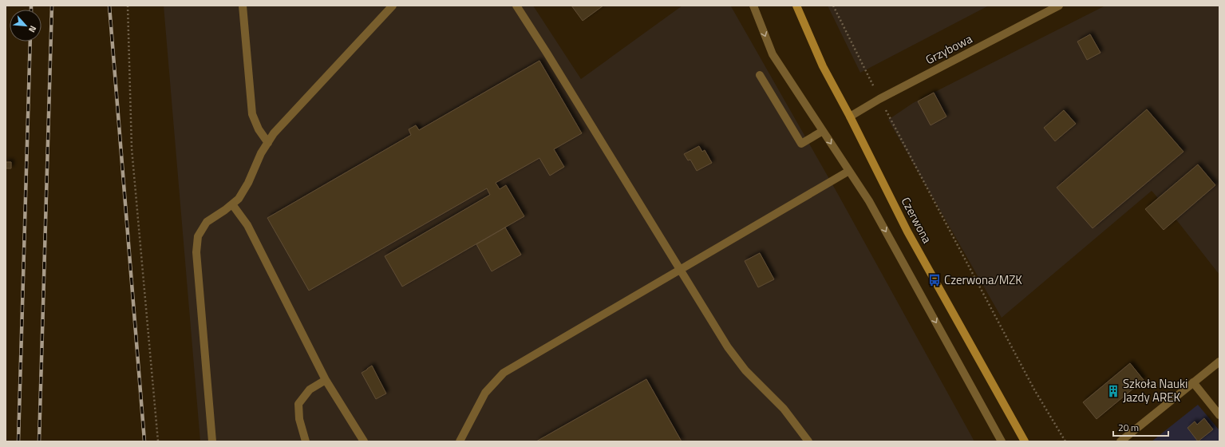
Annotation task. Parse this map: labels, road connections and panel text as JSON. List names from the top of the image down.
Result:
{
  "streets": {
    "main road": ["Czerwona"],
    "street": ["Grzybowa"]
  },
  "crossings": [
    ["Grzybowa", "Czerwona"]
  ],
  "places": {
    "bus stop": ["Czerwona/MZK"],
    "building": ["Szkoła Nauki Jazdy AREK"]
  },
  "scale_bar": "20 m",
  "north": "bottom right"
}
